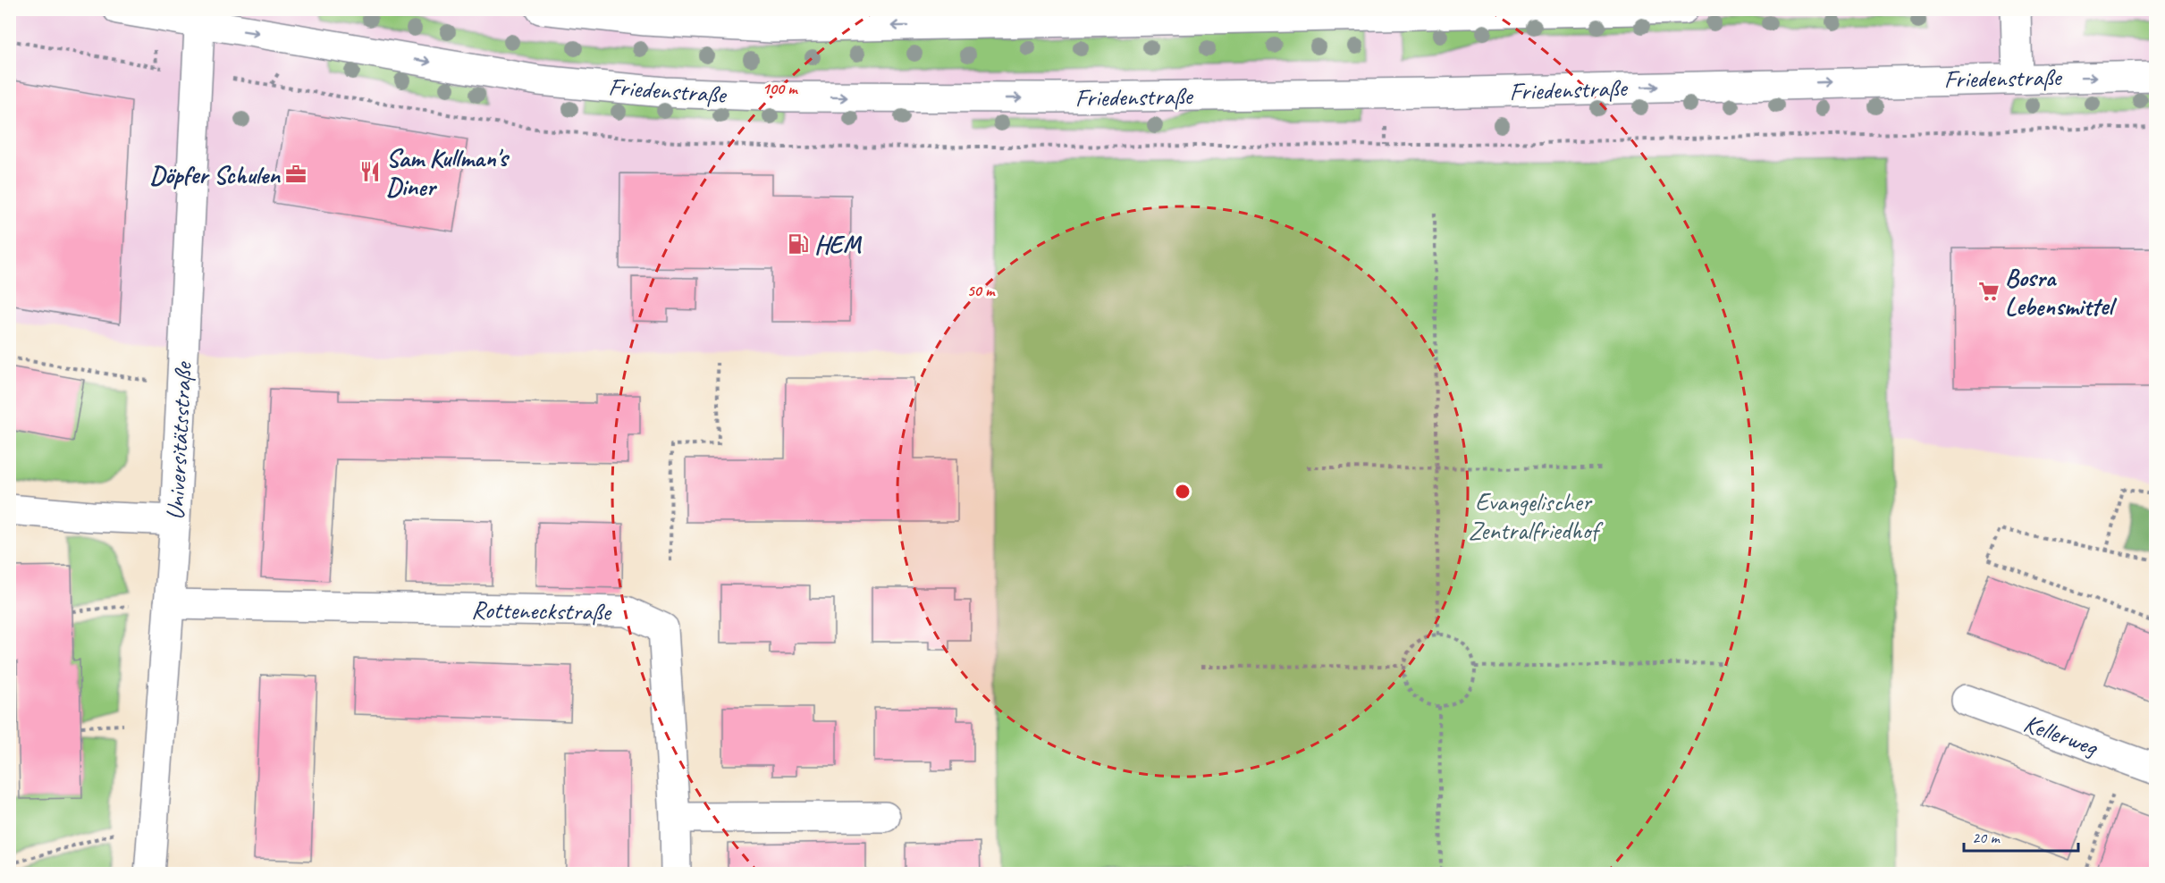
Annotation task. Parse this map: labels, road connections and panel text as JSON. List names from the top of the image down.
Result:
{
  "streets": {
    "main road": [
      "Friedenstraße",
      "Universitätsstraße",
      "Rotteneckstraße",
      "Kellerweg"
    ]
  },
  "crossings": [
    ["Friedenstraße", "Universitätsstraße"],
    ["Universitätsstraße", "Rotteneckstraße"]
  ],
  "parks": ["Evangelischer Zentralfriedhof"],
  "places": {
    "restaurant": ["Sam Kullman's Diner"],
    "office": ["Döpfer Schulen"],
    "fuel station": ["HEM"],
    "supermarket": ["Bosra Lebensmittel"]
  },
  "scale_bar": "20 m",
  "rings": ["100 m", "50 m"]
}
